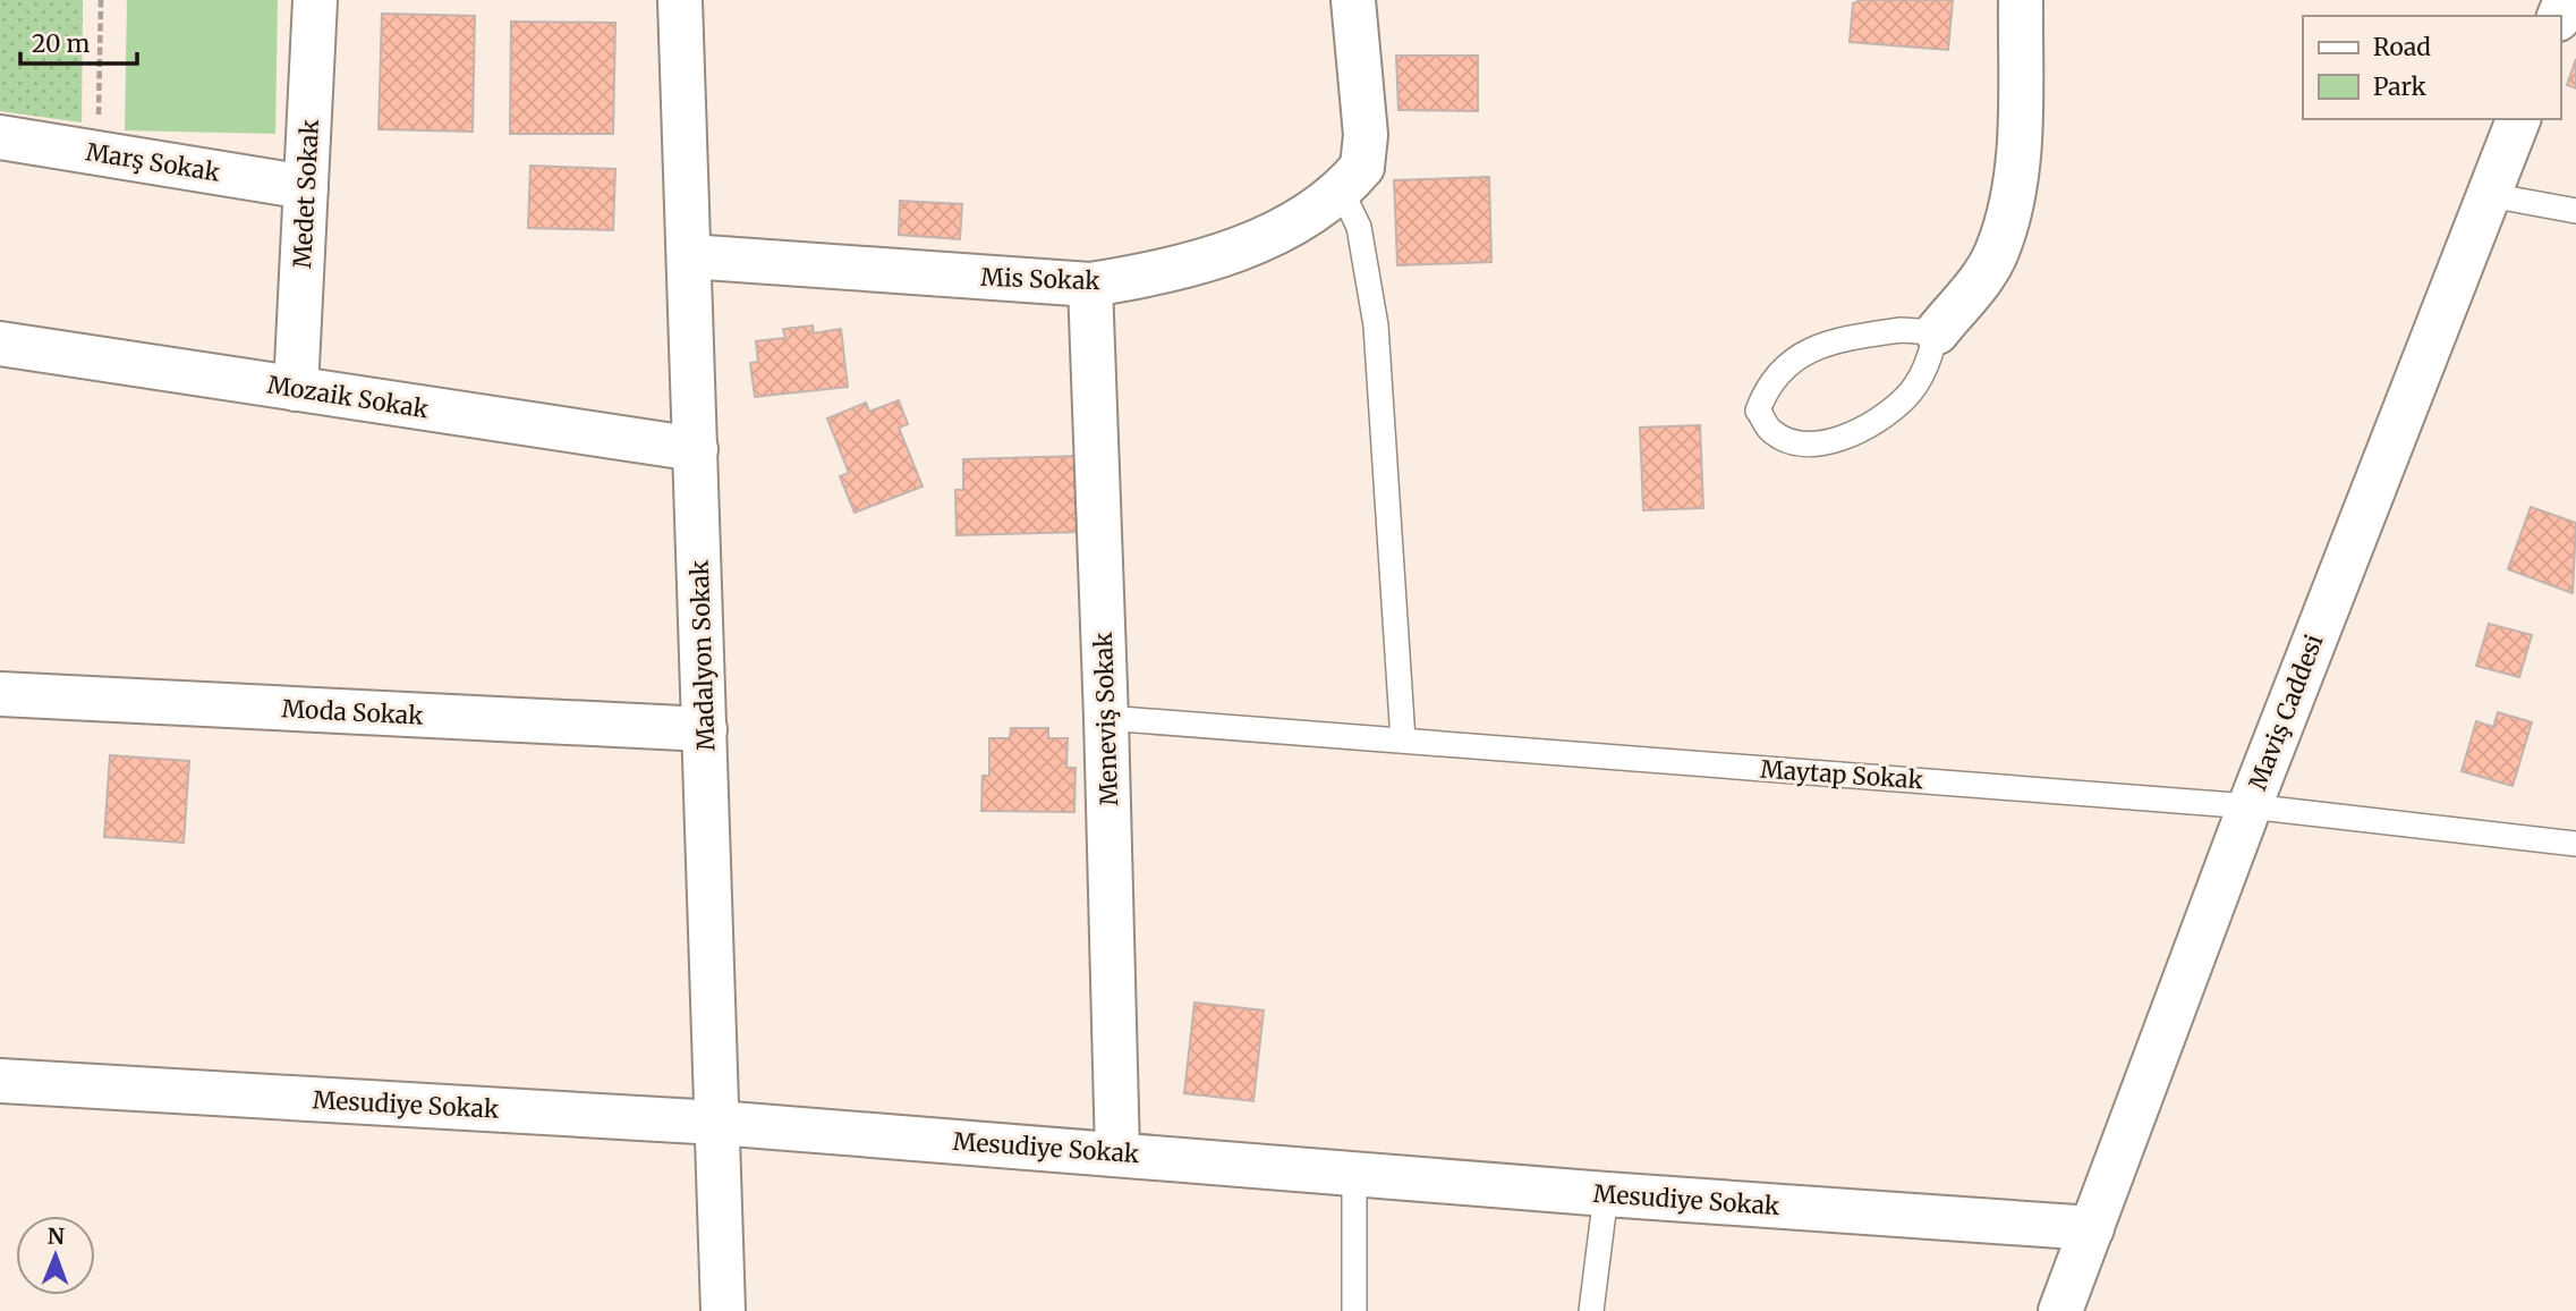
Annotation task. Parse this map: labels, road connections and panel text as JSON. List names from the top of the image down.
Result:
{
  "streets": {
    "street": [
      "Marş Sokak",
      "Medet Sokak",
      "Mis Sokak",
      "Mozaik Sokak",
      "Madalyon Sokak",
      "Moda Sokak",
      "Maviş Caddesi",
      "Meneviş Sokak",
      "Mesudiye Sokak"
    ],
    "lane": ["Maytap Sokak"]
  },
  "crossings": [
    ["Marş Sokak", "Medet Sokak"],
    ["Medet Sokak", "Mozaik Sokak"],
    ["Mis Sokak", "Madalyon Sokak"],
    ["Mis Sokak", "Meneviş Sokak"],
    ["Mozaik Sokak", "Madalyon Sokak"],
    ["Madalyon Sokak", "Moda Sokak"],
    ["Madalyon Sokak", "Mesudiye Sokak"],
    ["Maviş Caddesi", "Maytap Sokak"],
    ["Maviş Caddesi", "Mesudiye Sokak"],
    ["Meneviş Sokak", "Maytap Sokak"],
    ["Meneviş Sokak", "Mesudiye Sokak"]
  ],
  "legend": ["Road", "Park"],
  "scale_bar": "20 m",
  "north": "top"
}
